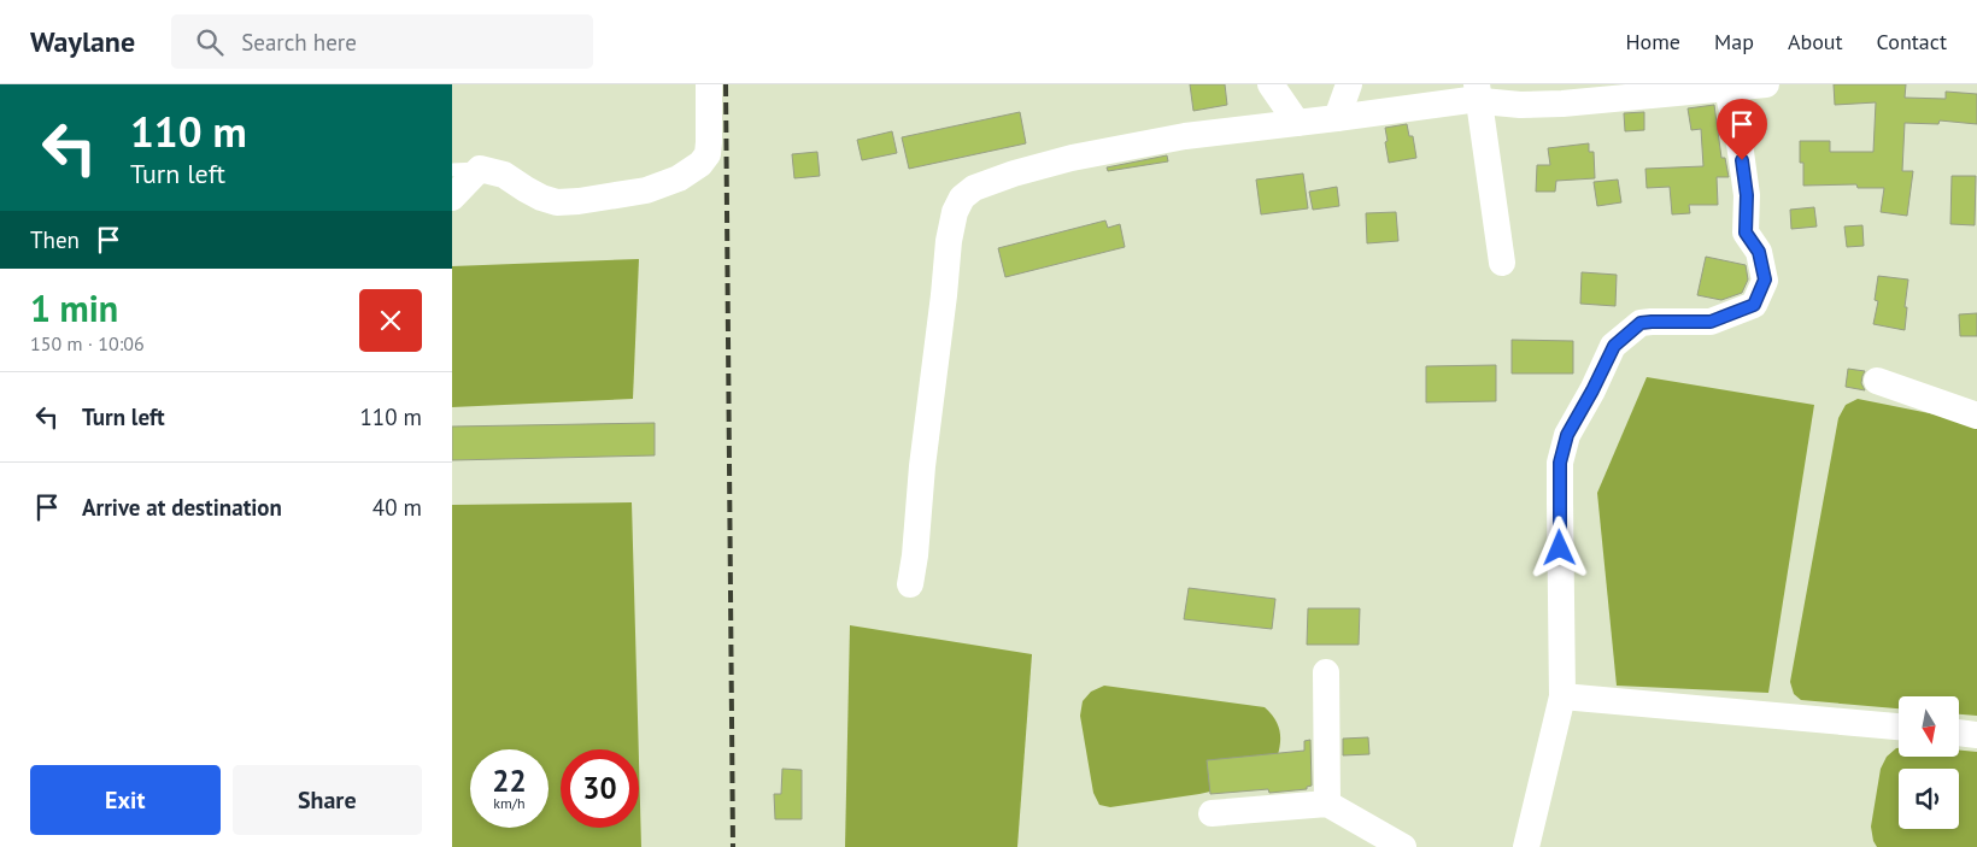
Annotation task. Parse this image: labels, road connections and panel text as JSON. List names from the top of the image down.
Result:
{
  "north": "bottom",
  "page": {
    "header": "Waylane",
    "search": "Search here",
    "nav": [
      "Home",
      "Map",
      "About",
      "Contact"
    ],
    "turn": ["110 m", "Turn left"],
    "then": "Then",
    "heading": ["1 min", "150 m · 10:06"],
    "list": [
      {
        "name": "Turn left",
        "value": "110 m"
      },
      {
        "name": "Arrive at destination",
        "value": "40 m"
      }
    ],
    "speed": "22 km/h",
    "limit": "30",
    "buttons": ["Exit", "Share"]
  }
}
